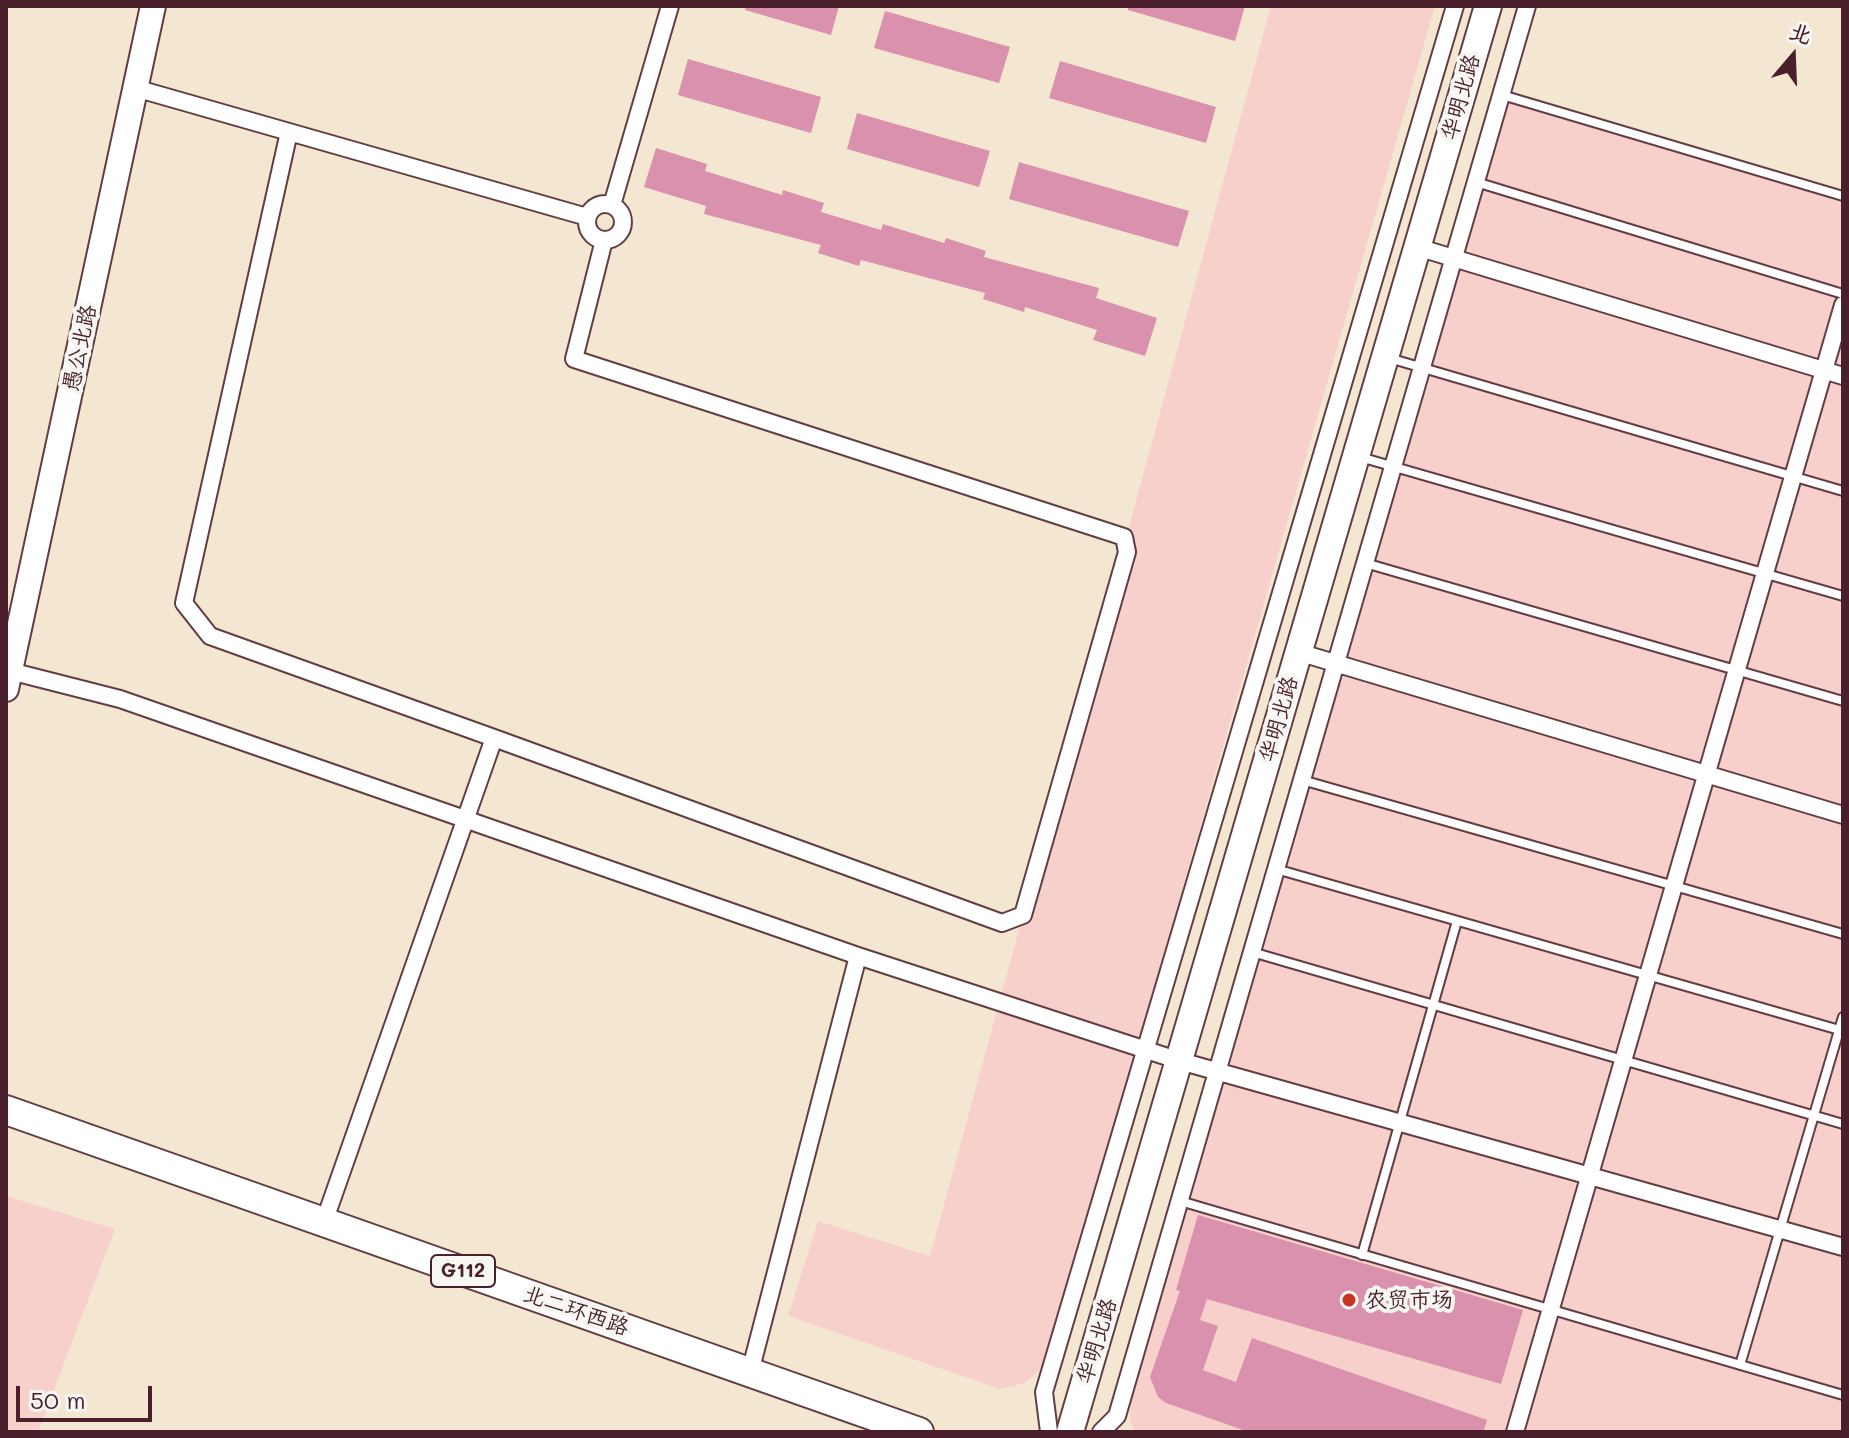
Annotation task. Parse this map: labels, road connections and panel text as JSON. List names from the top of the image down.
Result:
{
  "streets": {
    "highway": ["G112", "北二环西路"],
    "main road": ["华明北路", "愚公北路"]
  },
  "places": ["农贸市场"],
  "scale_bar": "50 m",
  "north": "top"
}
